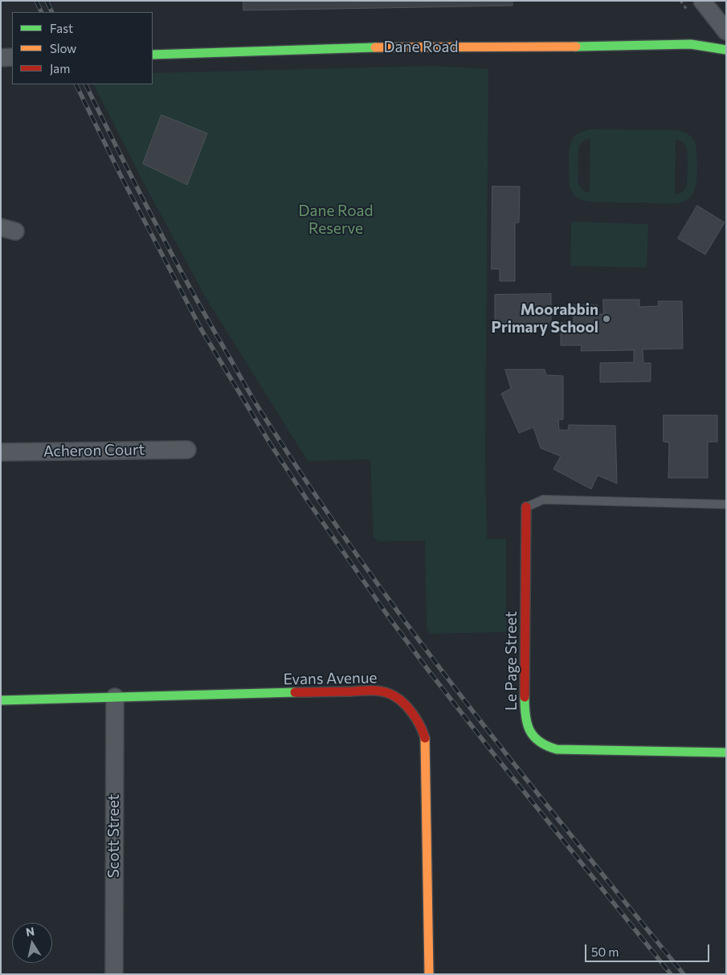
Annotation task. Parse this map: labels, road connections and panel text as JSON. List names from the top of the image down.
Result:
{
  "streets": {
    "street": [
      "Dane Road",
      "Acheron Court",
      "Le Page Street",
      "Evans Avenue",
      "Scott Street"
    ]
  },
  "crossings": [
    ["Evans Avenue", "Scott Street"]
  ],
  "parks": ["Dane Road Reserve"],
  "places": ["Moorabbin Primary School"],
  "legend": ["Fast", "Slow", "Jam"],
  "scale_bar": "50 m",
  "north": "top"
}
